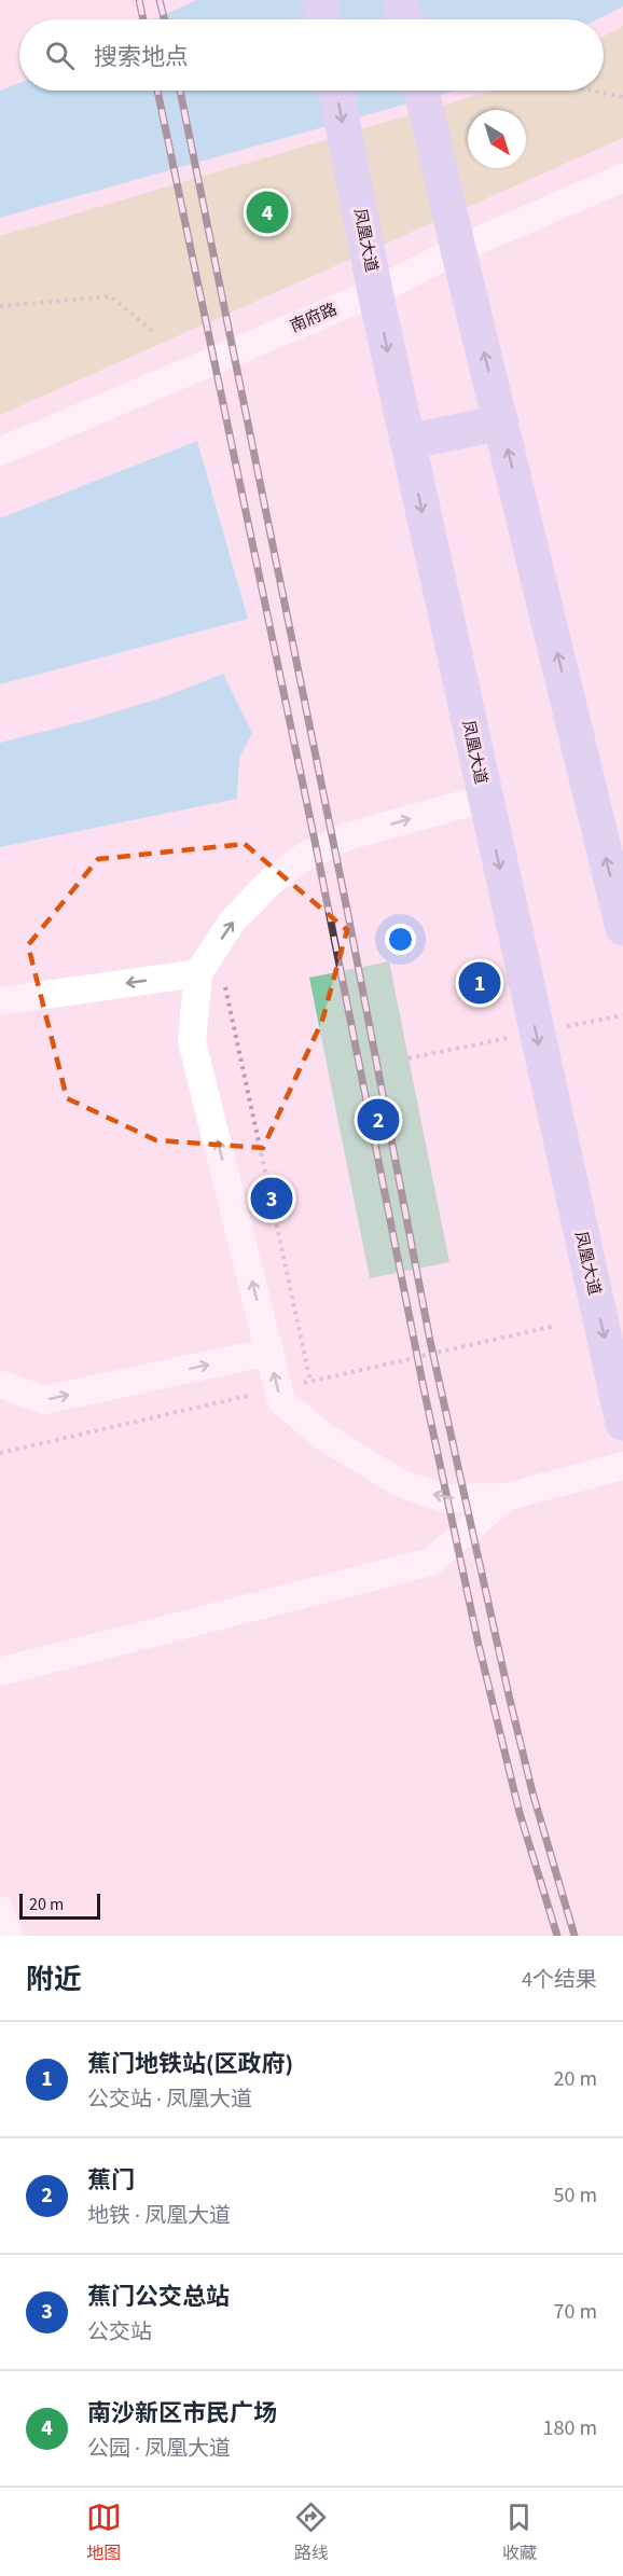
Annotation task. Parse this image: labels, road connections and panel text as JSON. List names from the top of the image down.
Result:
{
  "streets": {
    "main road": ["凤凰大道"],
    "street": ["南府路"]
  },
  "crossings": [
    ["凤凰大道", "南府路"]
  ],
  "scale_bar": "20 m",
  "north": "bottom right",
  "page": {
    "search": "搜索地点",
    "pins": [
      "4",
      "1",
      "2",
      "3"
    ],
    "scale": "20 m",
    "heading": ["附近", "4个结果"],
    "list": [
      {
        "mark": "1",
        "name": "蕉门地铁站(区政府)",
        "note": "公交站 · 凤凰大道",
        "value": "20 m"
      },
      {
        "mark": "2",
        "name": "蕉门",
        "note": "地铁 · 凤凰大道",
        "value": "50 m"
      },
      {
        "mark": "3",
        "name": "蕉门公交总站",
        "note": "公交站",
        "value": "70 m"
      },
      {
        "mark": "4",
        "name": "南沙新区市民广场",
        "note": "公园 · 凤凰大道",
        "value": "180 m"
      }
    ],
    "nav": ["地图", "路线", "收藏"]
  }
}
